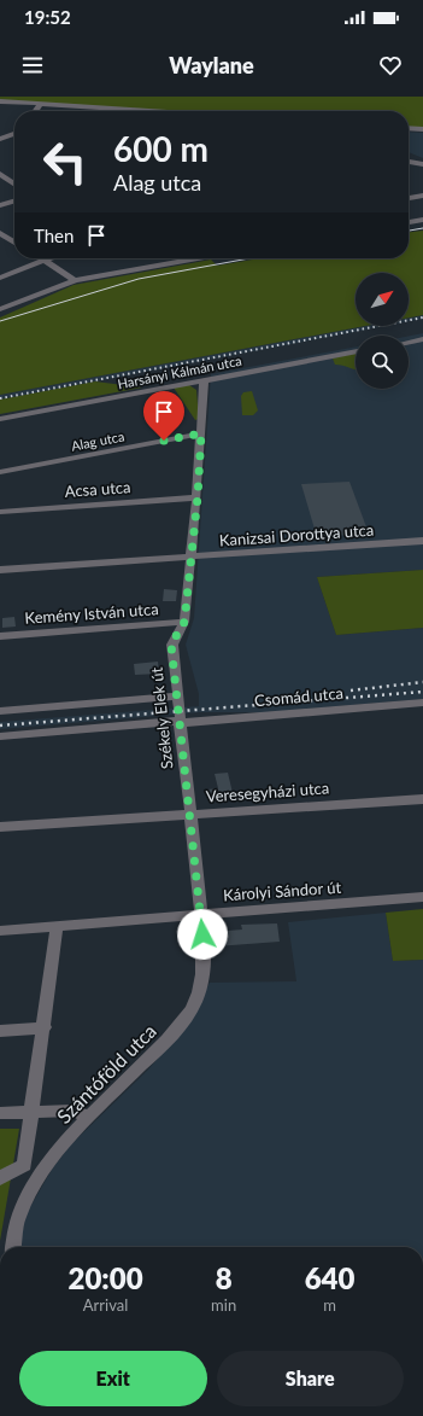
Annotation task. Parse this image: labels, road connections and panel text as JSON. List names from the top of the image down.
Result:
{
  "streets": {
    "street": [
      "Harsányi Kálmán utca",
      "Alag utca",
      "Acsa utca",
      "Kanizsai Dorottya utca",
      "Kemény István utca",
      "Csomád utca",
      "Székely Elek út",
      "Veresegyházi utca",
      "Károlyi Sándor út",
      "Szántóföld utca"
    ]
  },
  "crossings": [
    ["Harsányi Kálmán utca", "Székely Elek út"],
    ["Alag utca", "Székely Elek út"],
    ["Acsa utca", "Székely Elek út"],
    ["Kanizsai Dorottya utca", "Székely Elek út"],
    ["Kemény István utca", "Székely Elek út"],
    ["Csomád utca", "Székely Elek út"],
    ["Székely Elek út", "Veresegyházi utca"],
    ["Székely Elek út", "Károlyi Sándor út"],
    ["Székely Elek út", "Szántóföld utca"],
    ["Károlyi Sándor út", "Szántóföld utca"]
  ],
  "north": "top right",
  "page": {
    "status": "19:52",
    "header": "Waylane",
    "turn": ["600 m", "Alag utca"],
    "then": "Then",
    "eta": [
      "20:00",
      "Arrival",
      "8",
      "min",
      "640",
      "m"
    ],
    "buttons": ["Exit", "Share"]
  }
}
